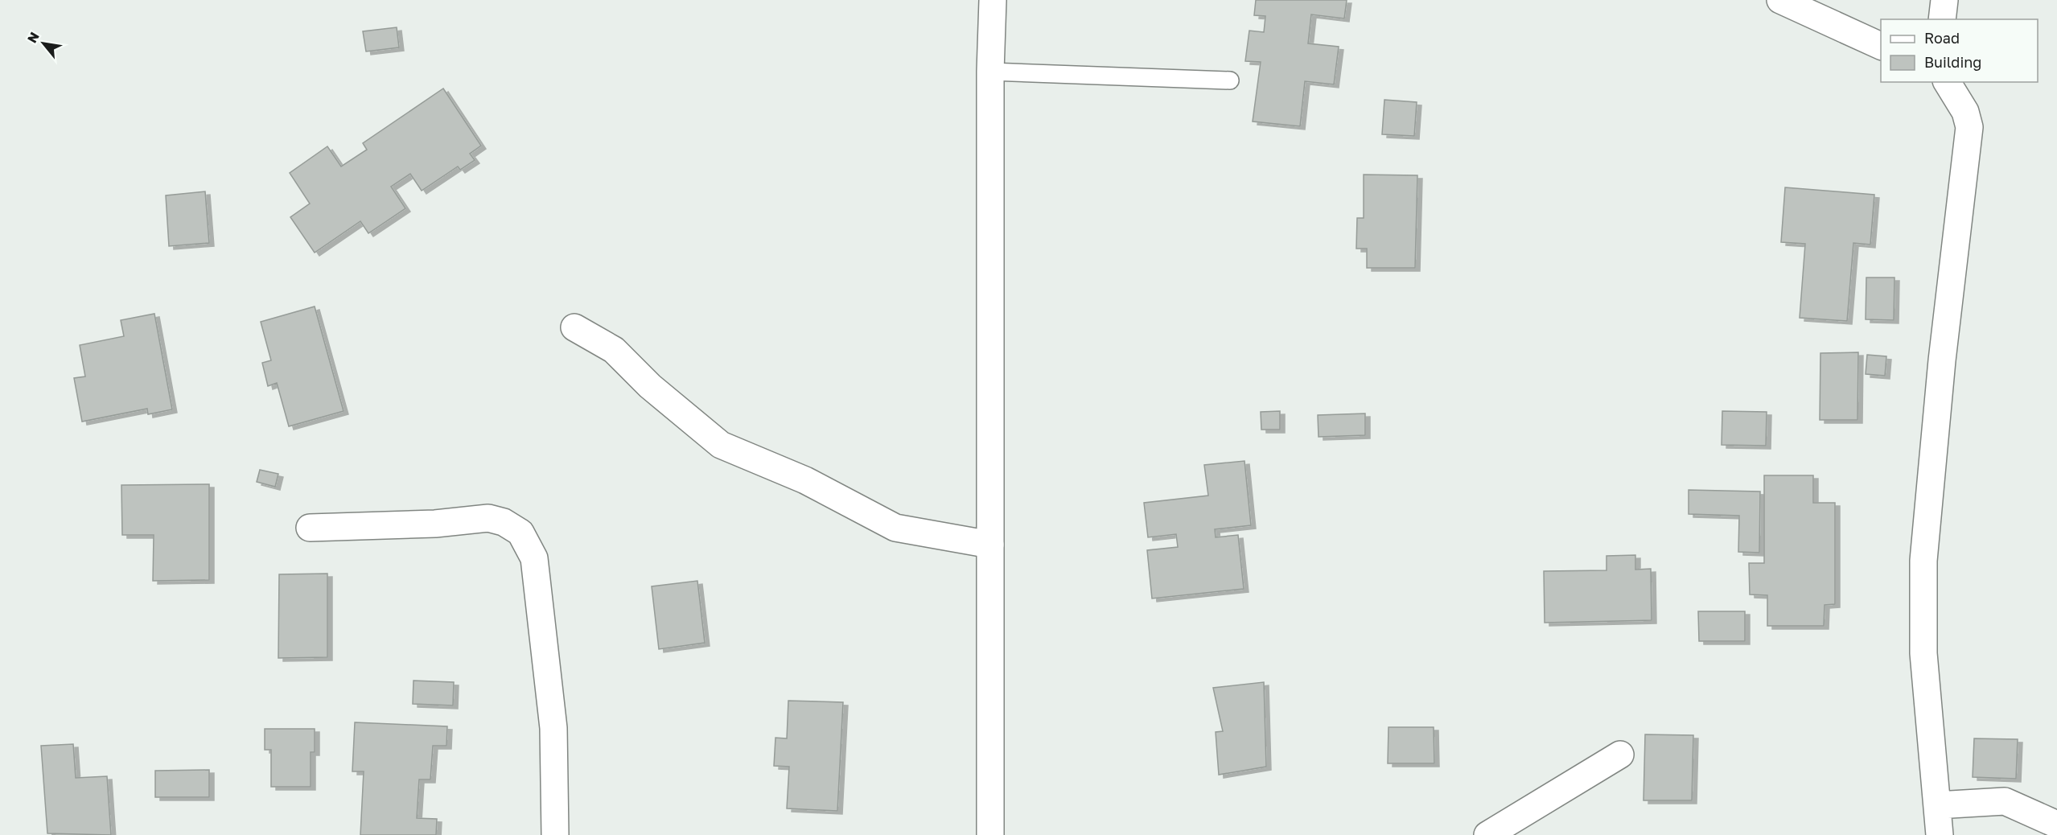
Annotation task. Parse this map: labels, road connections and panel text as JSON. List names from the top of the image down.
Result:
{
  "legend": ["Road", "Building"],
  "north": "top left"
}
